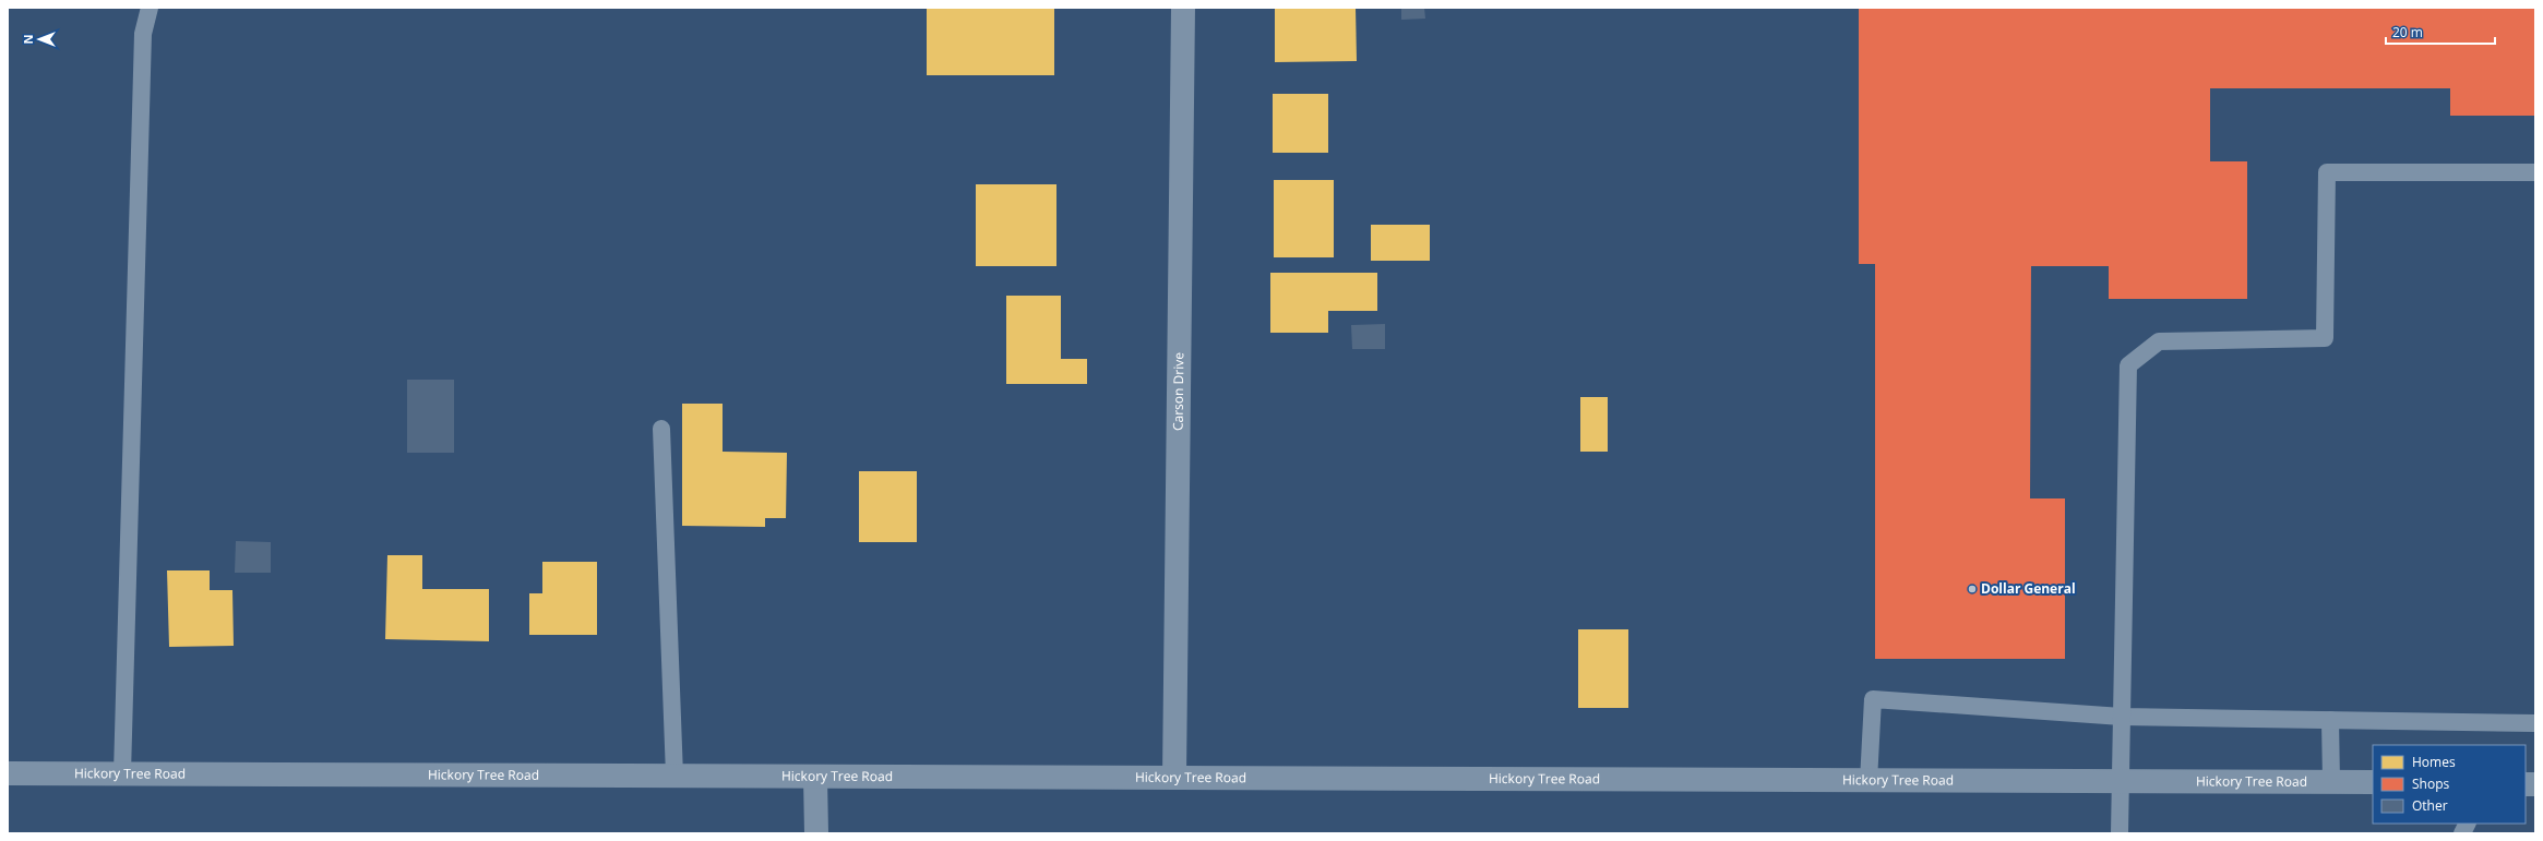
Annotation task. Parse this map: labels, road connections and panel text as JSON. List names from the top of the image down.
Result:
{
  "streets": {
    "street": ["Carson Drive", "Hickory Tree Road"]
  },
  "crossings": [
    ["Carson Drive", "Hickory Tree Road"]
  ],
  "places": ["Dollar General"],
  "legend": ["Homes", "Shops", "Other"],
  "scale_bar": "20 m",
  "north": "left"
}
